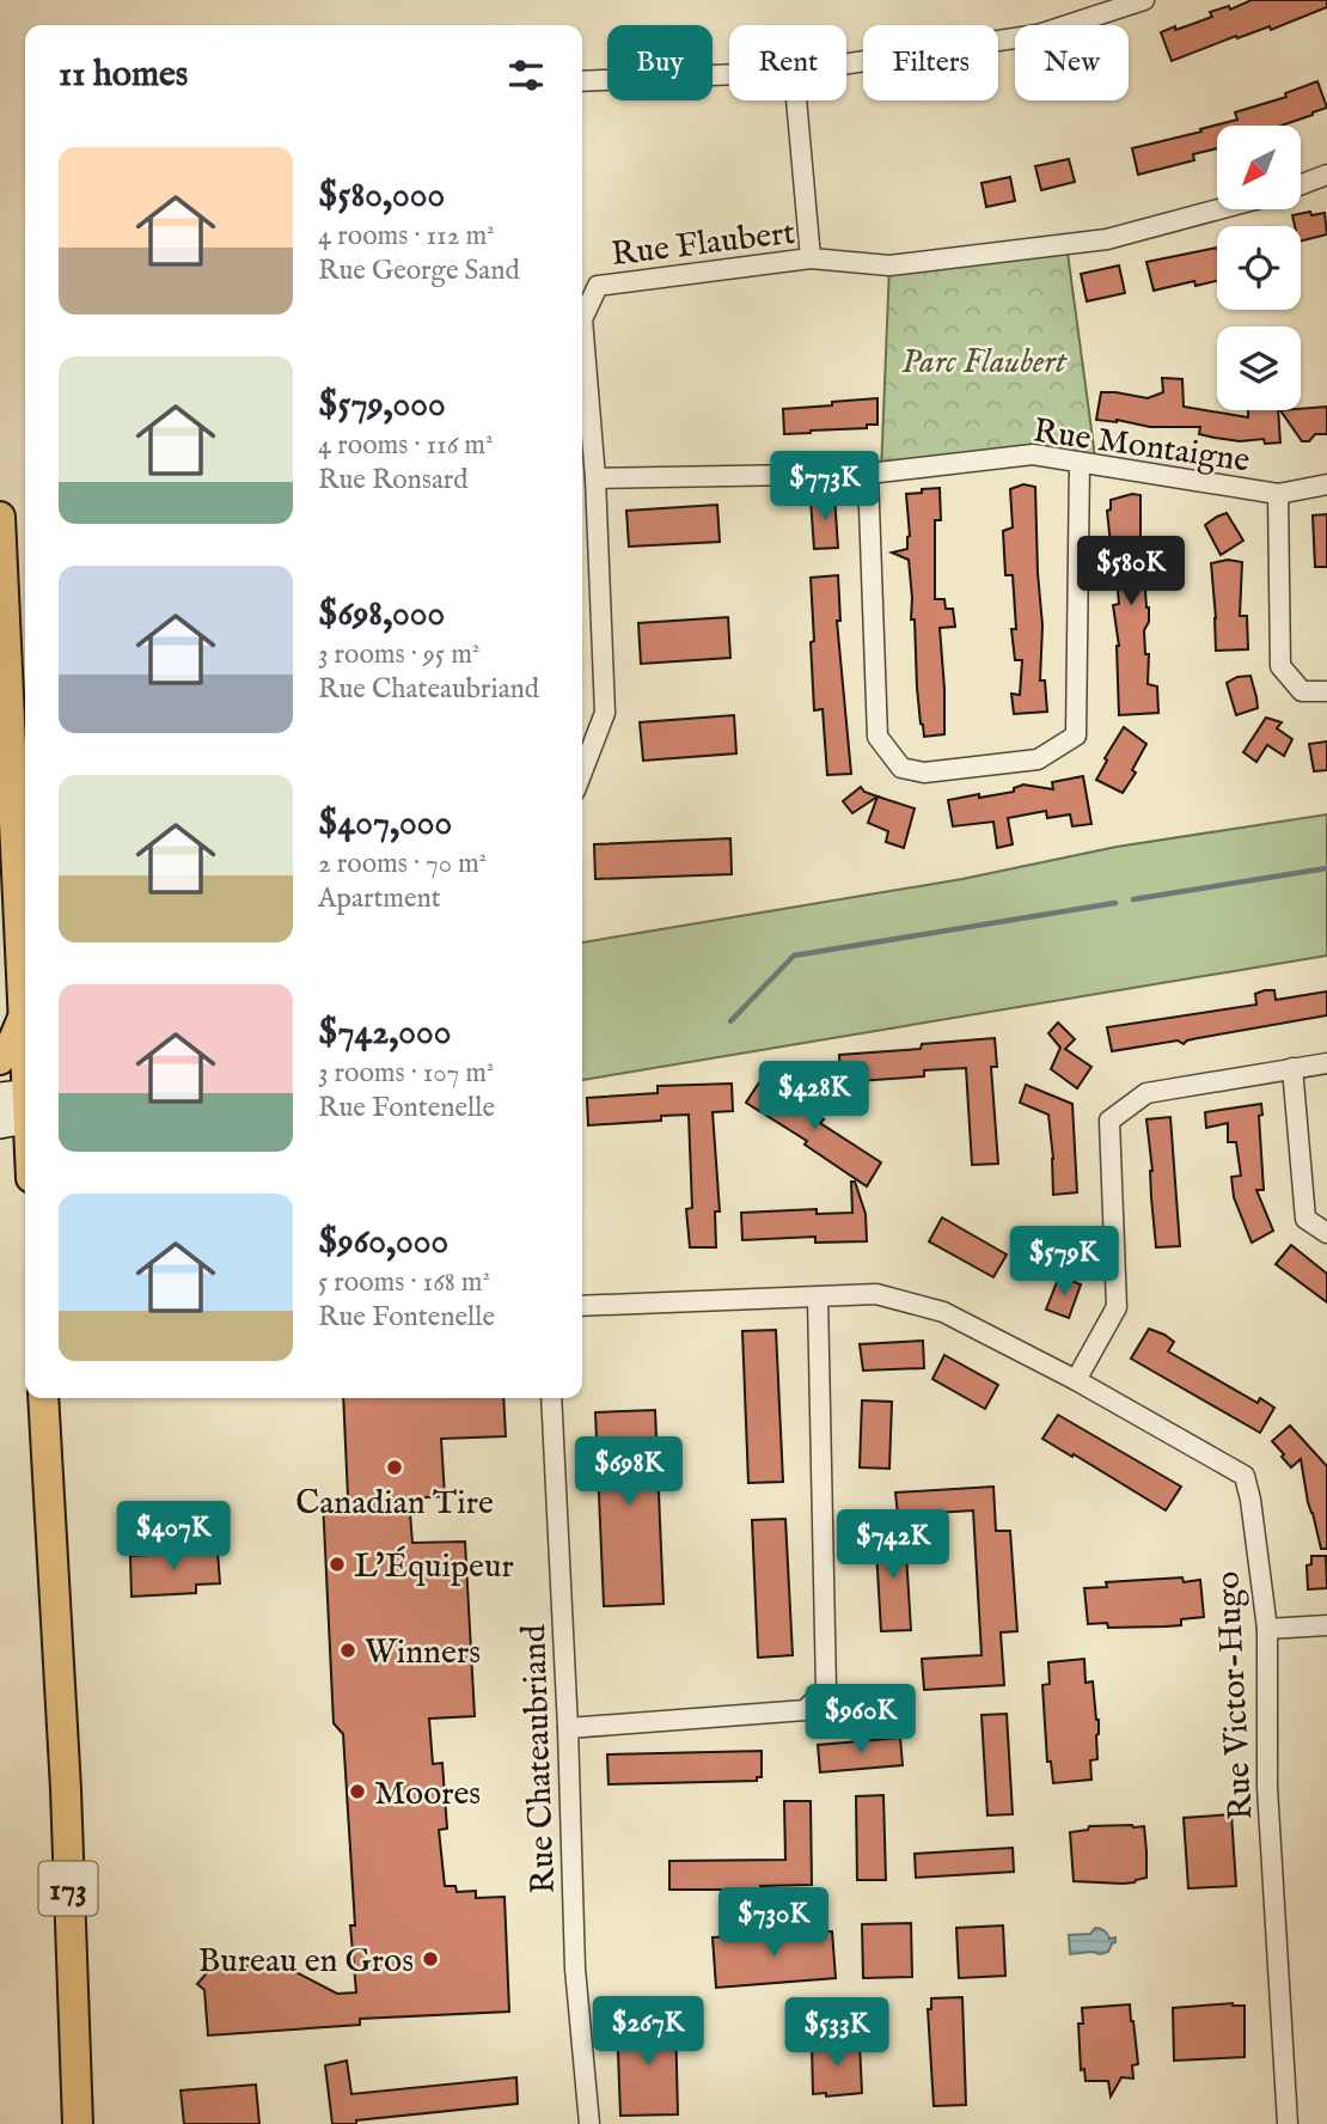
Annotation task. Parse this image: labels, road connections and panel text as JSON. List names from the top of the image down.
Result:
{
  "streets": {
    "main road": ["173"],
    "street": [
      "Rue Flaubert",
      "Rue Montaigne",
      "Rue Victor-Hugo",
      "Rue Chateaubriand"
    ]
  },
  "crossings": [
    ["Rue Flaubert", "Rue Montaigne"]
  ],
  "parks": ["Parc Flaubert"],
  "places": [
    "Canadian Tire",
    "L'Équipeur",
    "Winners",
    "Moores",
    "Bureau en Gros"
  ],
  "north": "bottom left",
  "page": {
    "chip": [
      "Buy",
      "Rent",
      "Filters",
      "New"
    ],
    "heading": "11 homes",
    "list": [
      {
        "name": "$580,000",
        "note": "4 rooms · 112 m² · Rue George Sand"
      },
      {
        "name": "$579,000",
        "note": "4 rooms · 116 m² · Rue Ronsard"
      },
      {
        "name": "$698,000",
        "note": "3 rooms · 95 m² · Rue Chateaubriand"
      },
      {
        "name": "$407,000",
        "note": "2 rooms · 70 m² · Apartment"
      },
      {
        "name": "$742,000",
        "note": "3 rooms · 107 m² · Rue Fontenelle"
      },
      {
        "name": "$960,000",
        "note": "5 rooms · 168 m² · Rue Fontenelle"
      }
    ],
    "price": [
      "$773K",
      "$580K",
      "$428K",
      "$579K",
      "$698K",
      "$407K",
      "$742K",
      "$960K",
      "$730K",
      "$267K",
      "$533K"
    ]
  }
}
